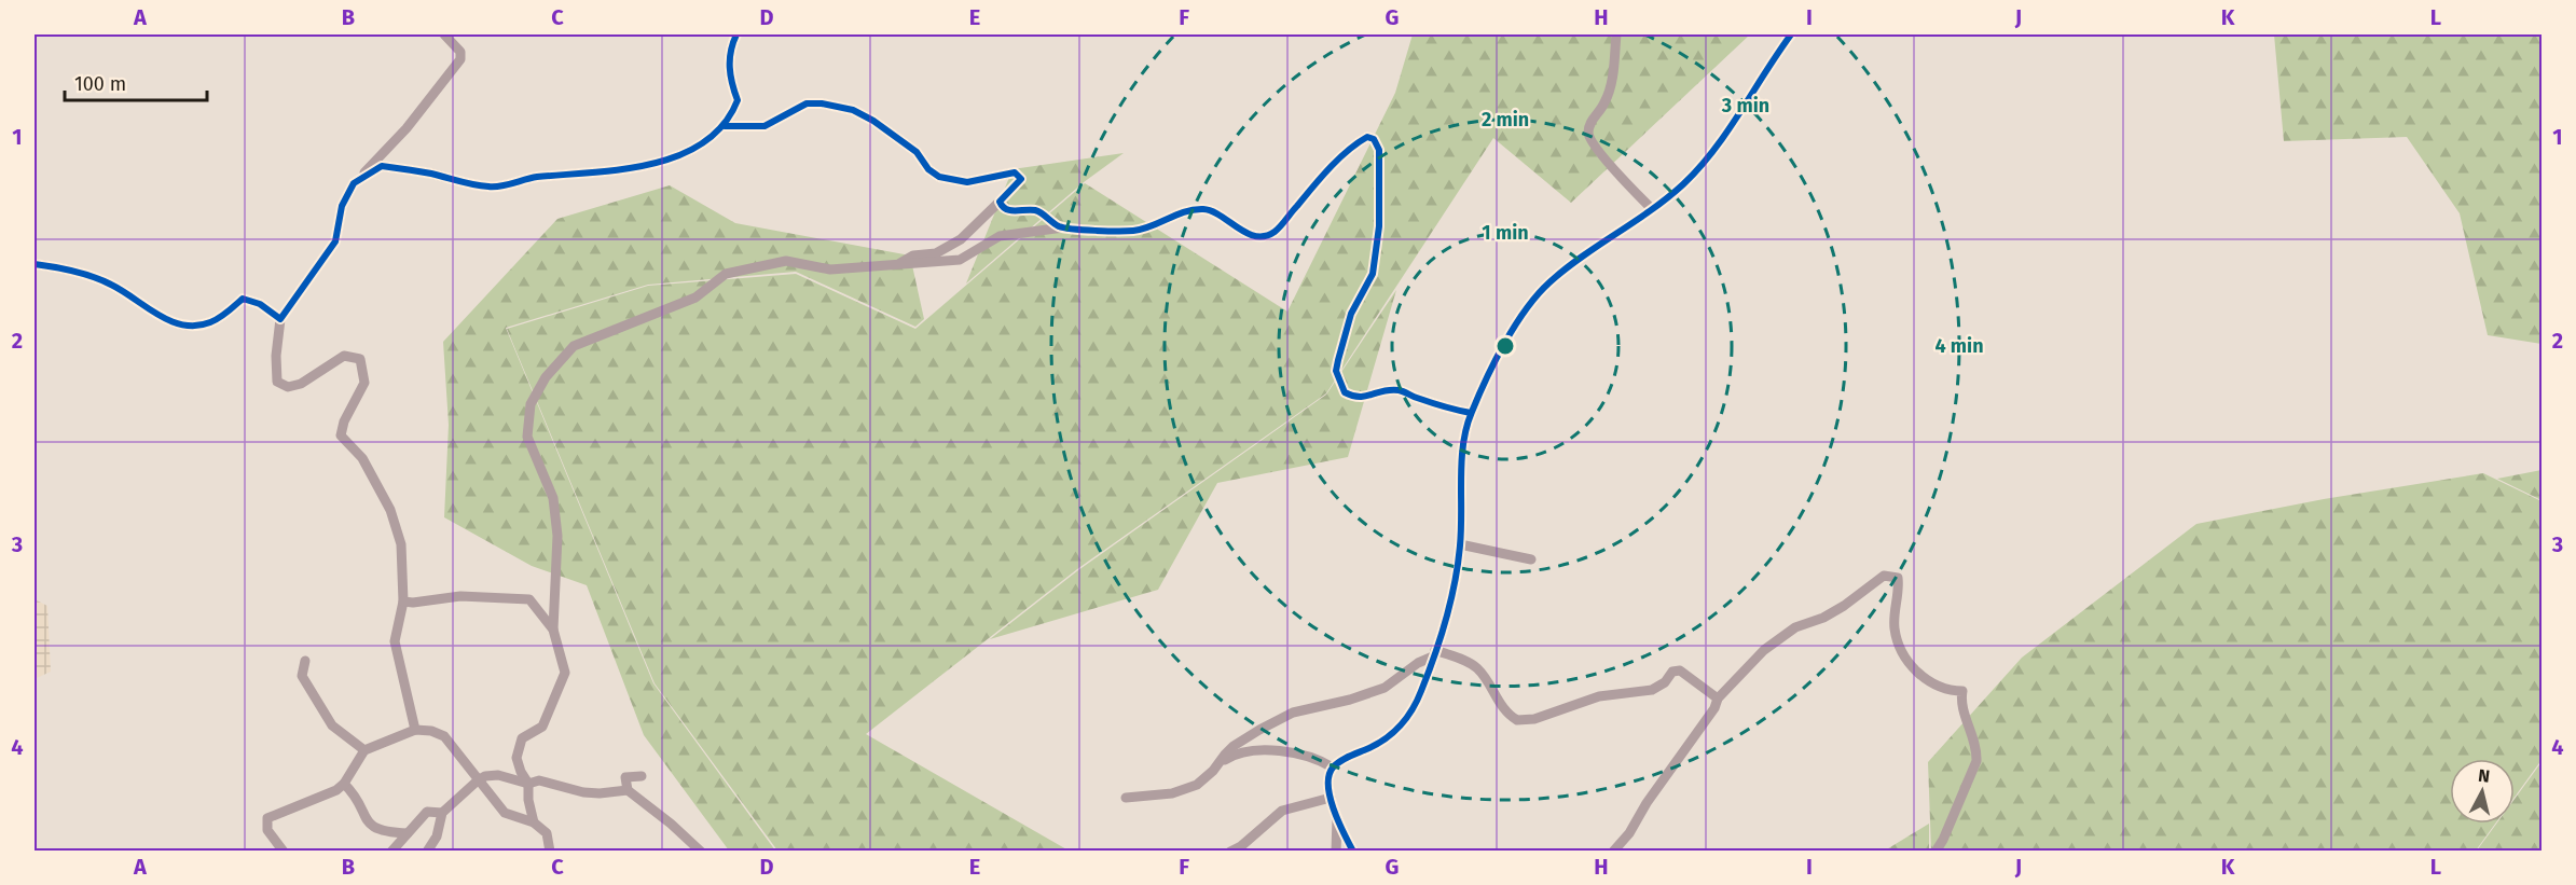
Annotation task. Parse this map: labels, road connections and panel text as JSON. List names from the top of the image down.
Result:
{
  "scale_bar": "100 m",
  "north": "top",
  "grid": {
    "columns": [
      "A",
      "B",
      "C",
      "D",
      "E",
      "F",
      "G",
      "H",
      "I",
      "J",
      "K",
      "L"
    ],
    "rows": [
      "1",
      "2",
      "3",
      "4"
    ]
  },
  "rings": [
    "3 min",
    "2 min",
    "1 min",
    "4 min"
  ]
}
